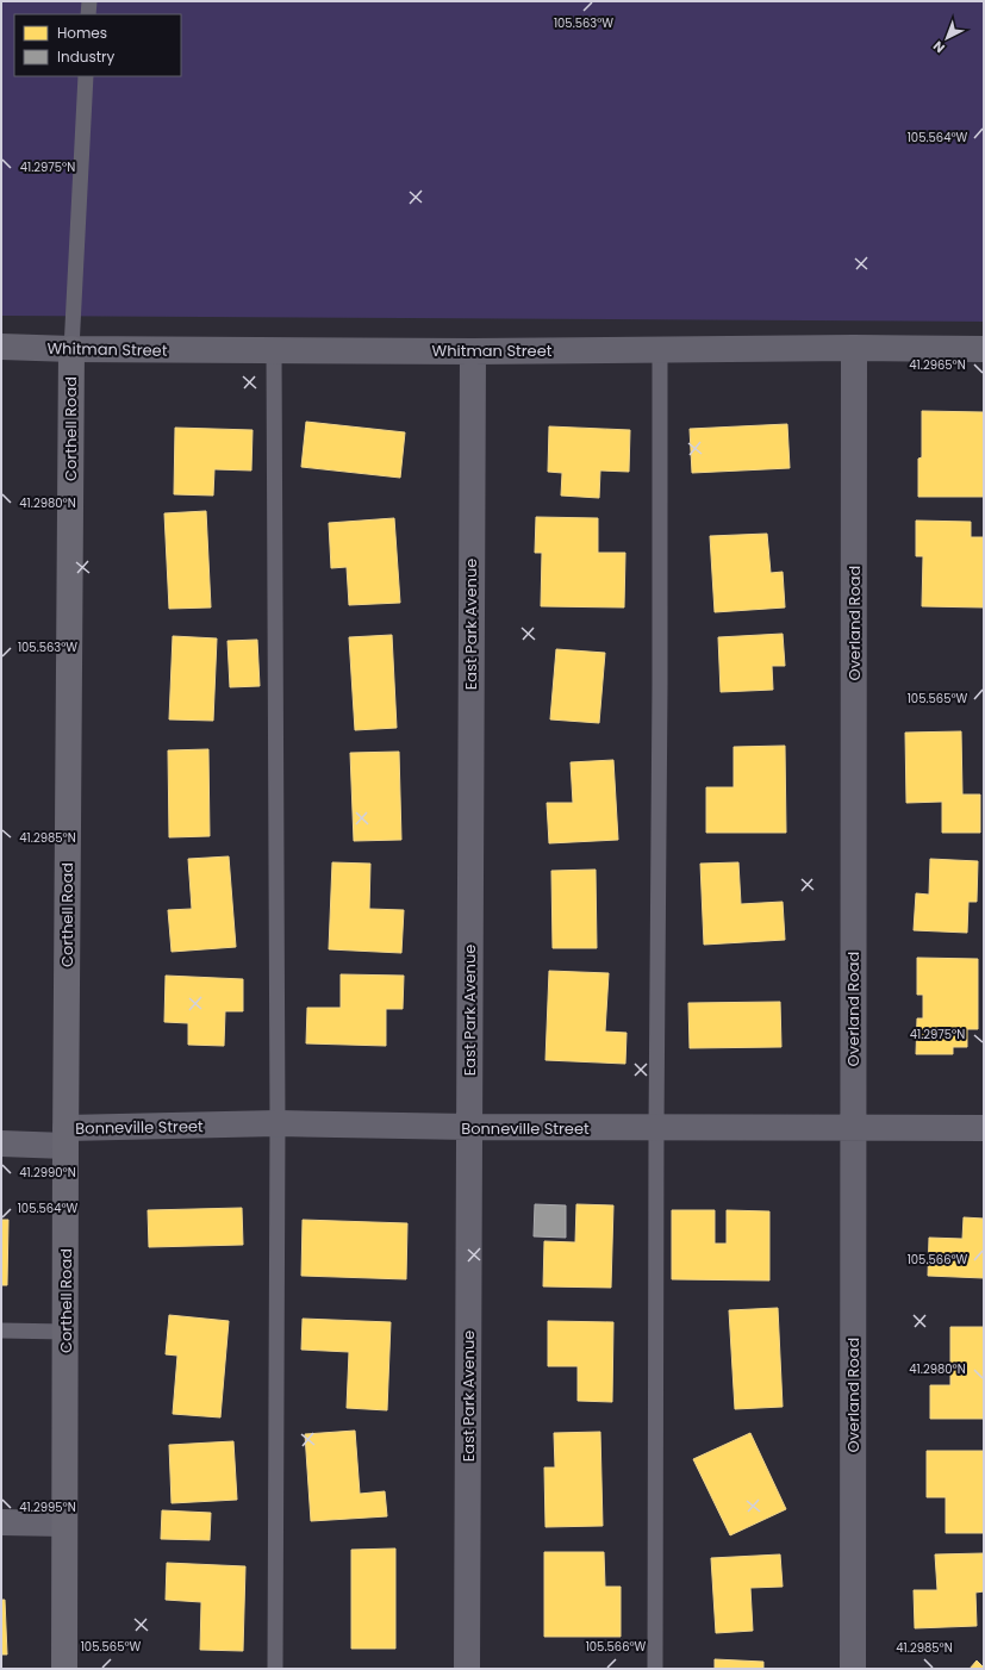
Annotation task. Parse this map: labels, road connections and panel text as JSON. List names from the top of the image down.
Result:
{
  "streets": {
    "street": [
      "Whitman Street",
      "Corthell Road",
      "Overland Road",
      "East Park Avenue",
      "Bonneville Street"
    ]
  },
  "crossings": [
    ["Whitman Street", "Corthell Road"],
    ["Whitman Street", "Overland Road"],
    ["Whitman Street", "East Park Avenue"],
    ["Corthell Road", "Bonneville Street"],
    ["Overland Road", "Bonneville Street"],
    ["East Park Avenue", "Bonneville Street"]
  ],
  "legend": ["Homes", "Industry"],
  "north": "bottom left",
  "coordinates": [
    "105.563°W",
    "105.564°W",
    "41.2975°N",
    "41.2965°N",
    "41.2980°N",
    "105.565°W",
    "41.2985°N",
    "41.2990°N",
    "105.566°W",
    "41.2995°N"
  ]
}
